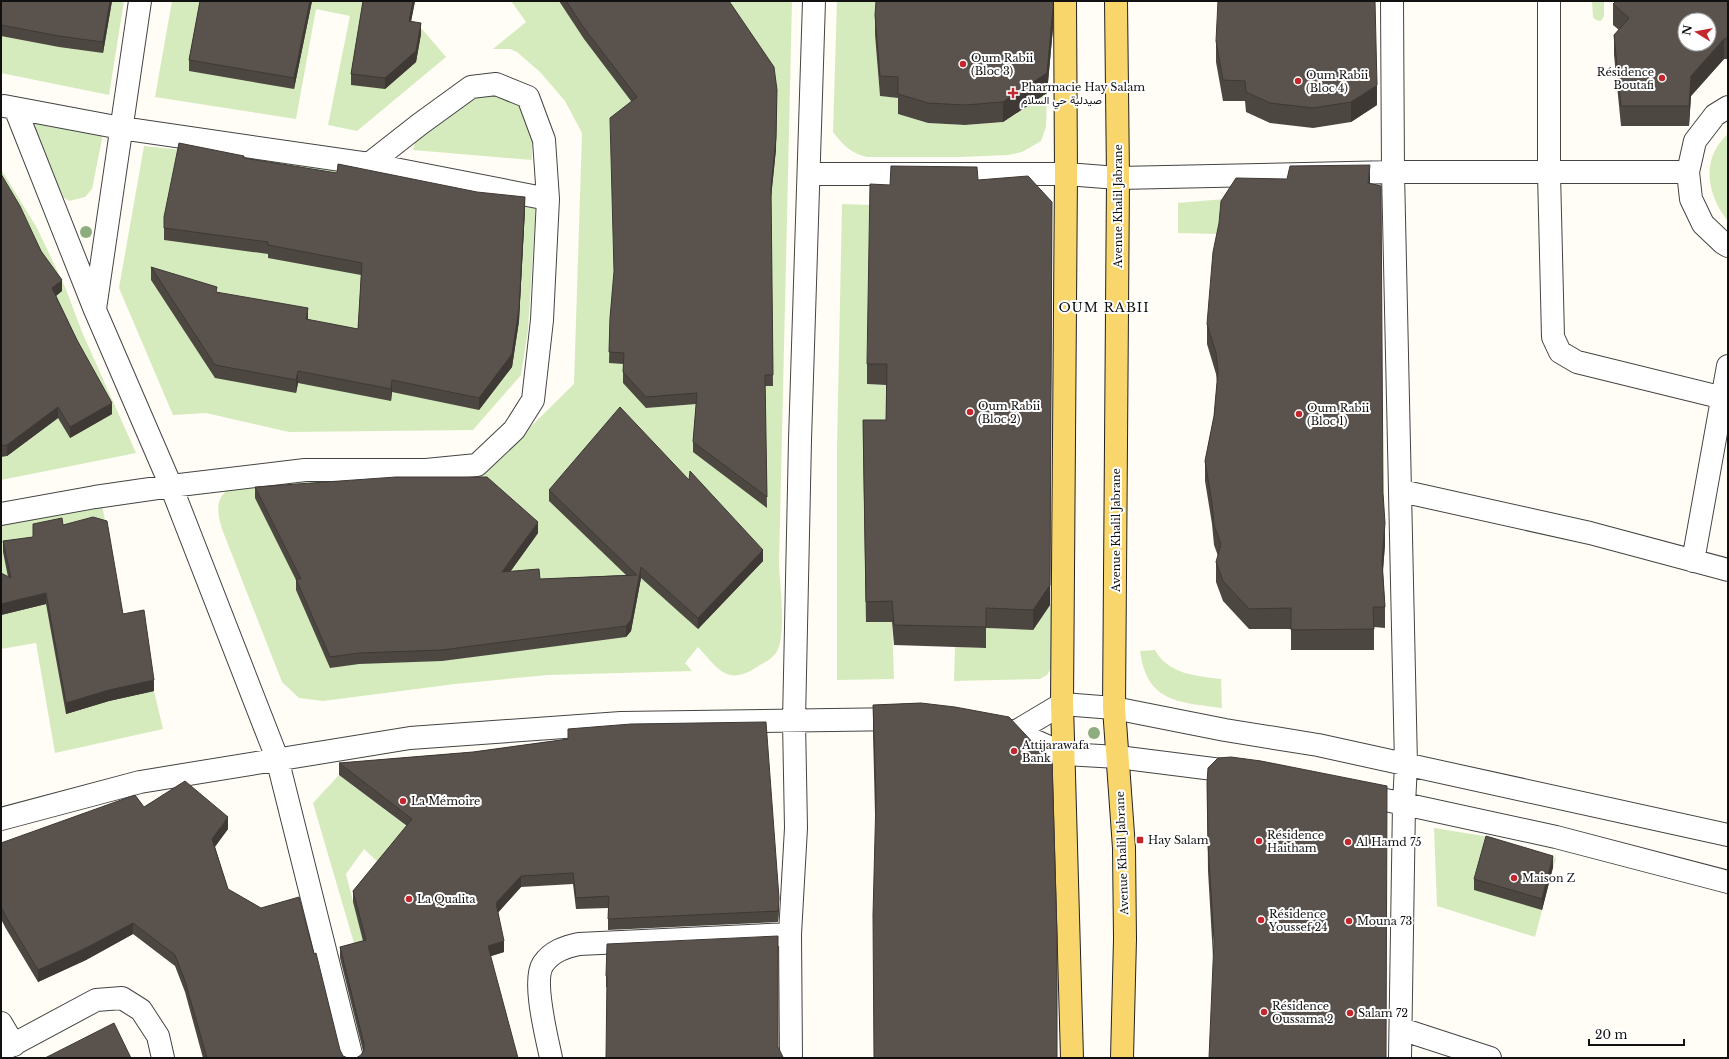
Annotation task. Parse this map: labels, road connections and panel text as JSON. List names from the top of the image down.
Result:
{
  "streets": {
    "main road": ["Avenue Khalil Jabrane"]
  },
  "districts": ["OUM RABII"],
  "places": {
    "other": [
      "Oum Rabii (Bloc 3)",
      "Résidence Boutafi",
      "Oum Rabii (Bloc 4)",
      "Oum Rabii (Bloc 2)",
      "Oum Rabii (Bloc 1)",
      "Attijarawafa Bank",
      "La Mémoire",
      "Résidence Haitham",
      "Al Hamd 75",
      "Maison Z",
      "La Qualita",
      "Résidence Youssef 24",
      "Mouna 73",
      "Résidence Oussama 2",
      "Salam 72"
    ],
    "health": ["Pharmacie Hay Salam صيدلية حي السلام"],
    "transit": ["Hay Salam"]
  },
  "scale_bar": "20 m",
  "north": "left"
}
